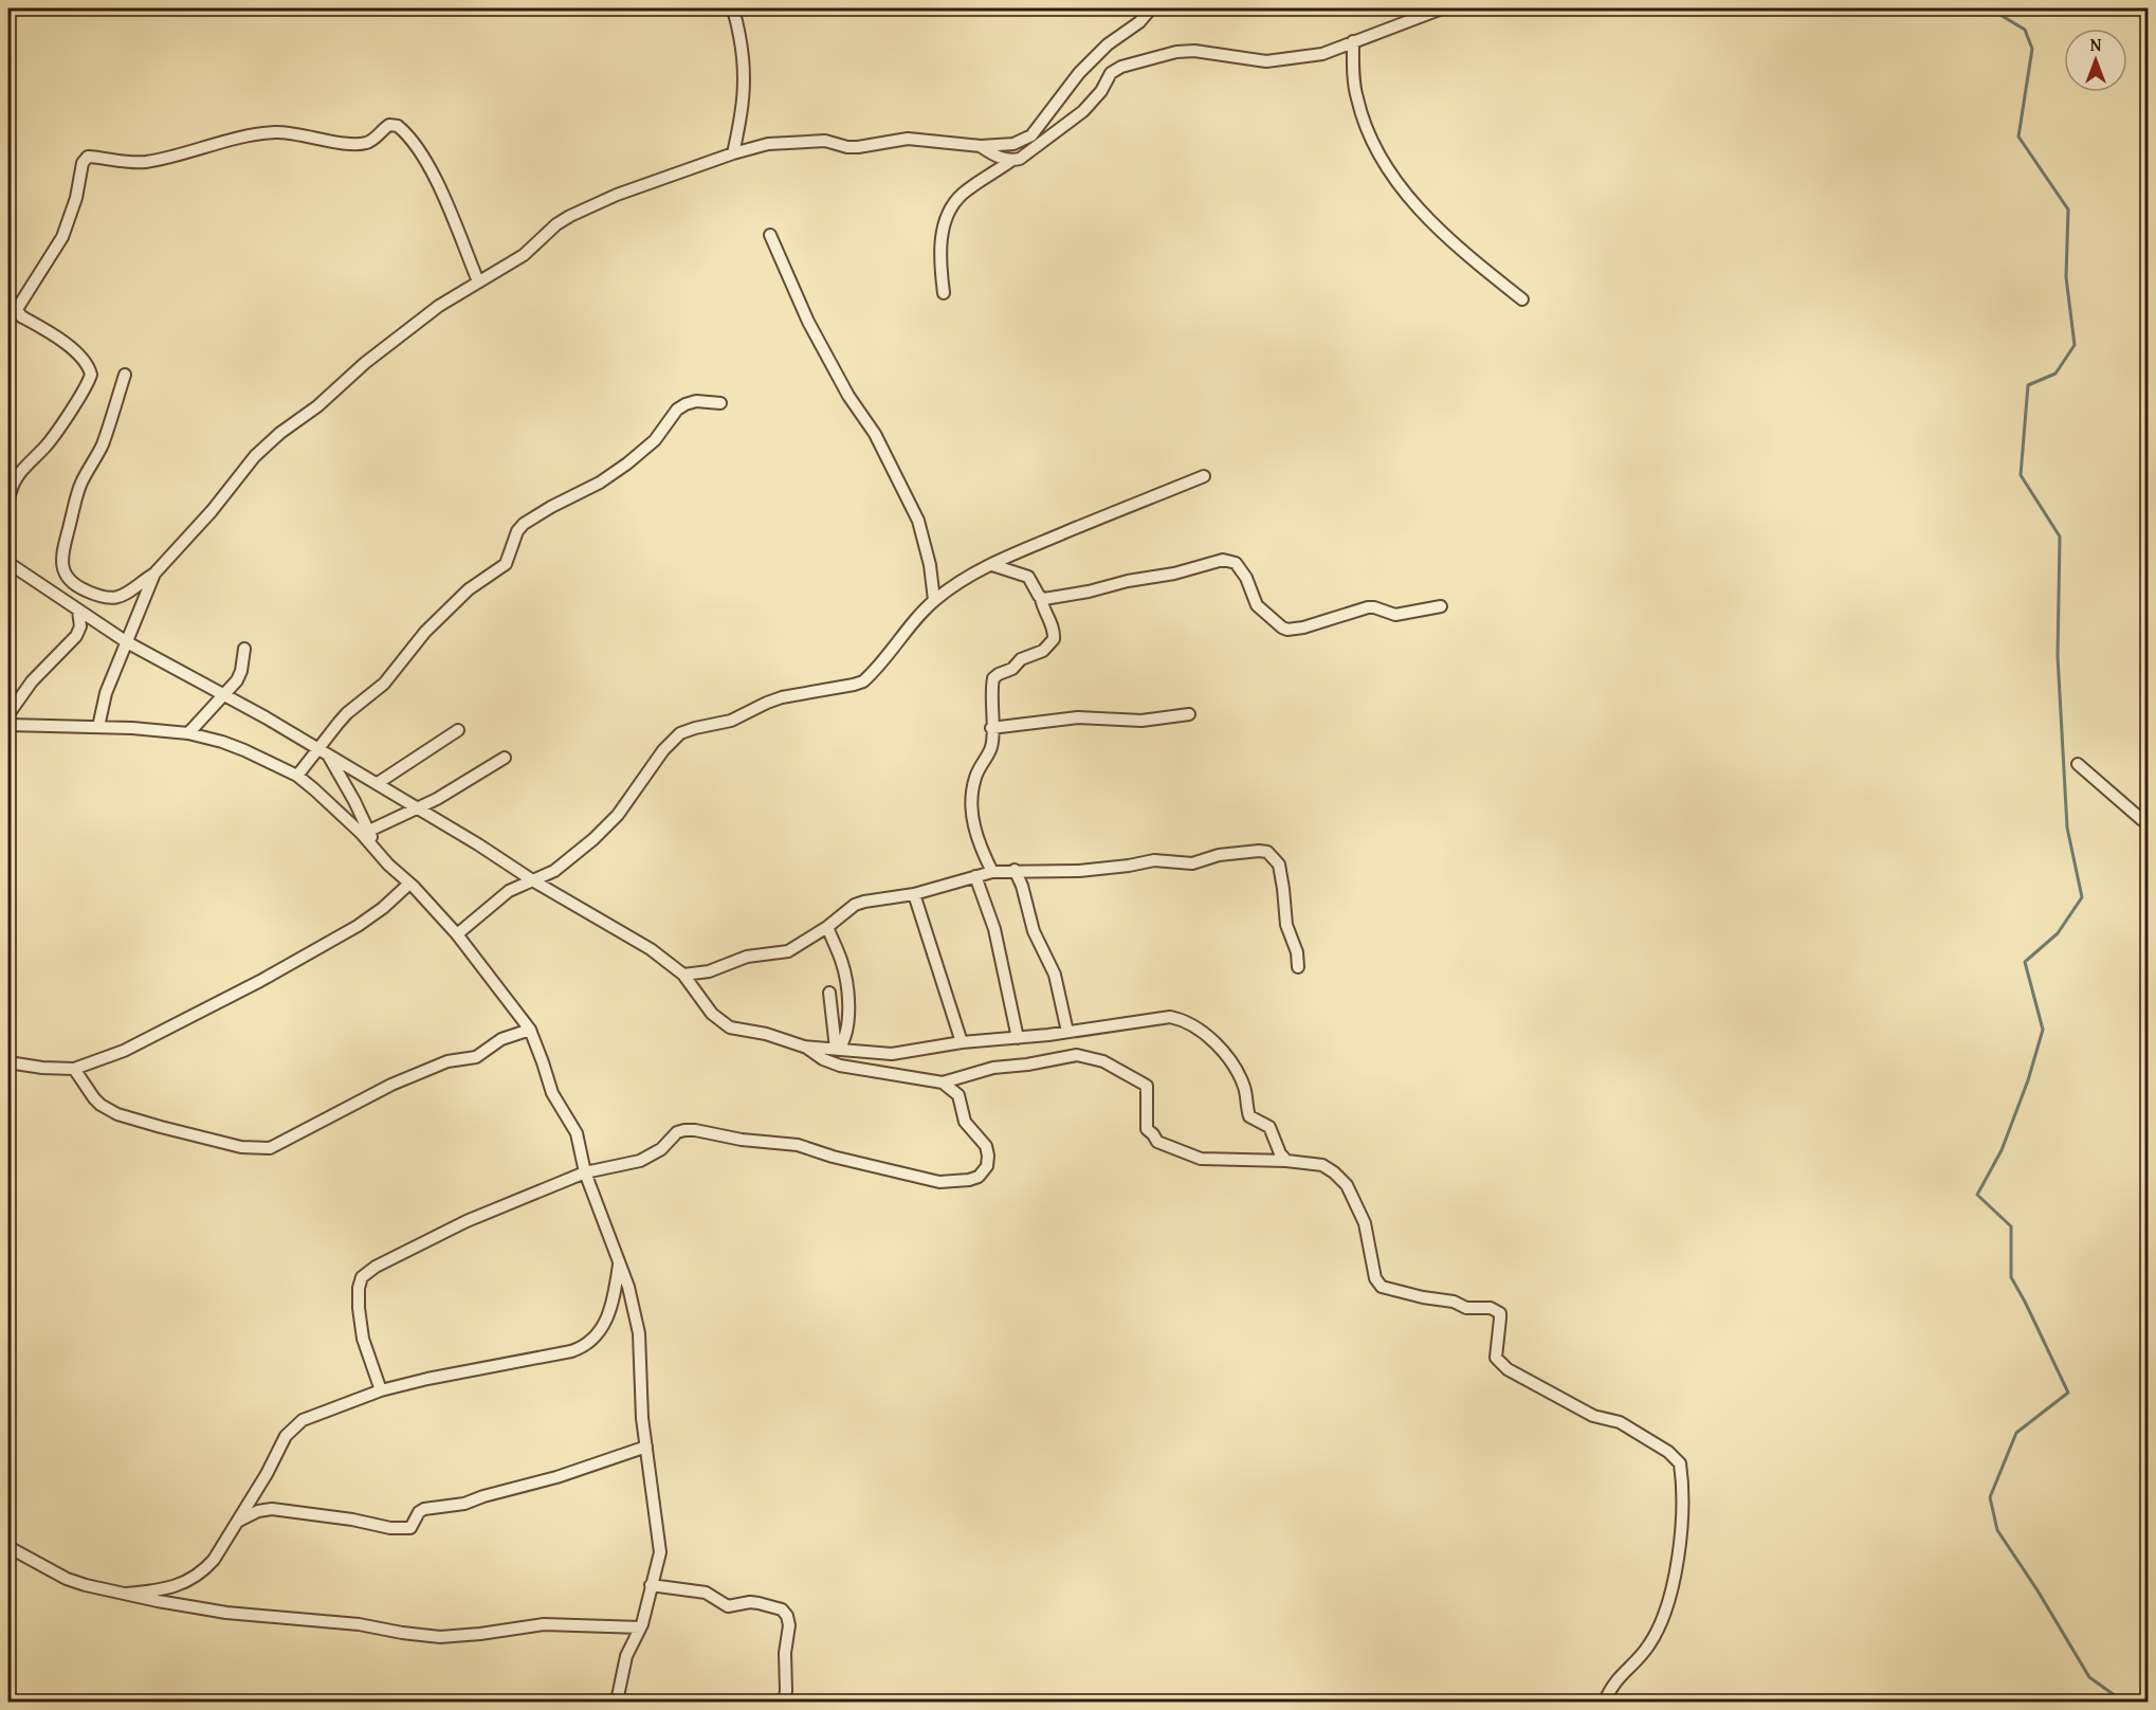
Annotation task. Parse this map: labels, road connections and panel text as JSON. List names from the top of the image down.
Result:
{
  "north": "top"
}
